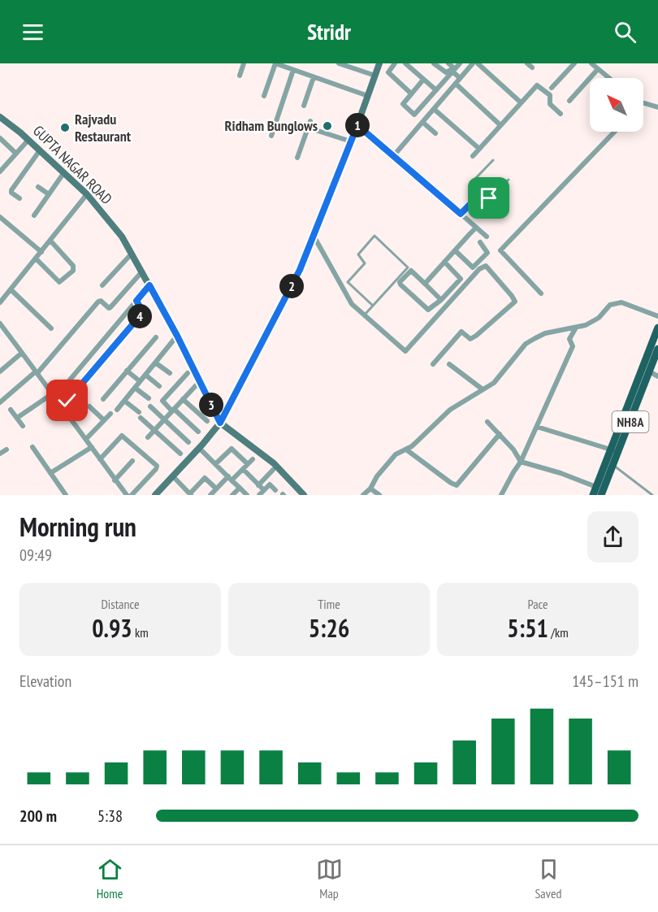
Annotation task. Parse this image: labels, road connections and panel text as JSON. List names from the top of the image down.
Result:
{
  "streets": {
    "main road": ["NH8A"],
    "street": ["GUPTA NAGAR ROAD"]
  },
  "places": ["Ridham Bunglows", "Rajvadu Restaurant"],
  "north": "top left",
  "page": {
    "header": "Stridr",
    "pins": [
      "1",
      "2",
      "4",
      "3"
    ],
    "heading": ["Morning run", "09:49"],
    "stats": [
      ["Distance", "0.93 km"],
      ["Time", "5:26"],
      ["Pace", "5:51 /km"]
    ],
    "chart": ["Elevation", "145–151 m"],
    "list": [
      {
        "name": "200 m",
        "note": "5:38"
      }
    ],
    "tabs": ["Home", "Map", "Saved"]
  }
}
